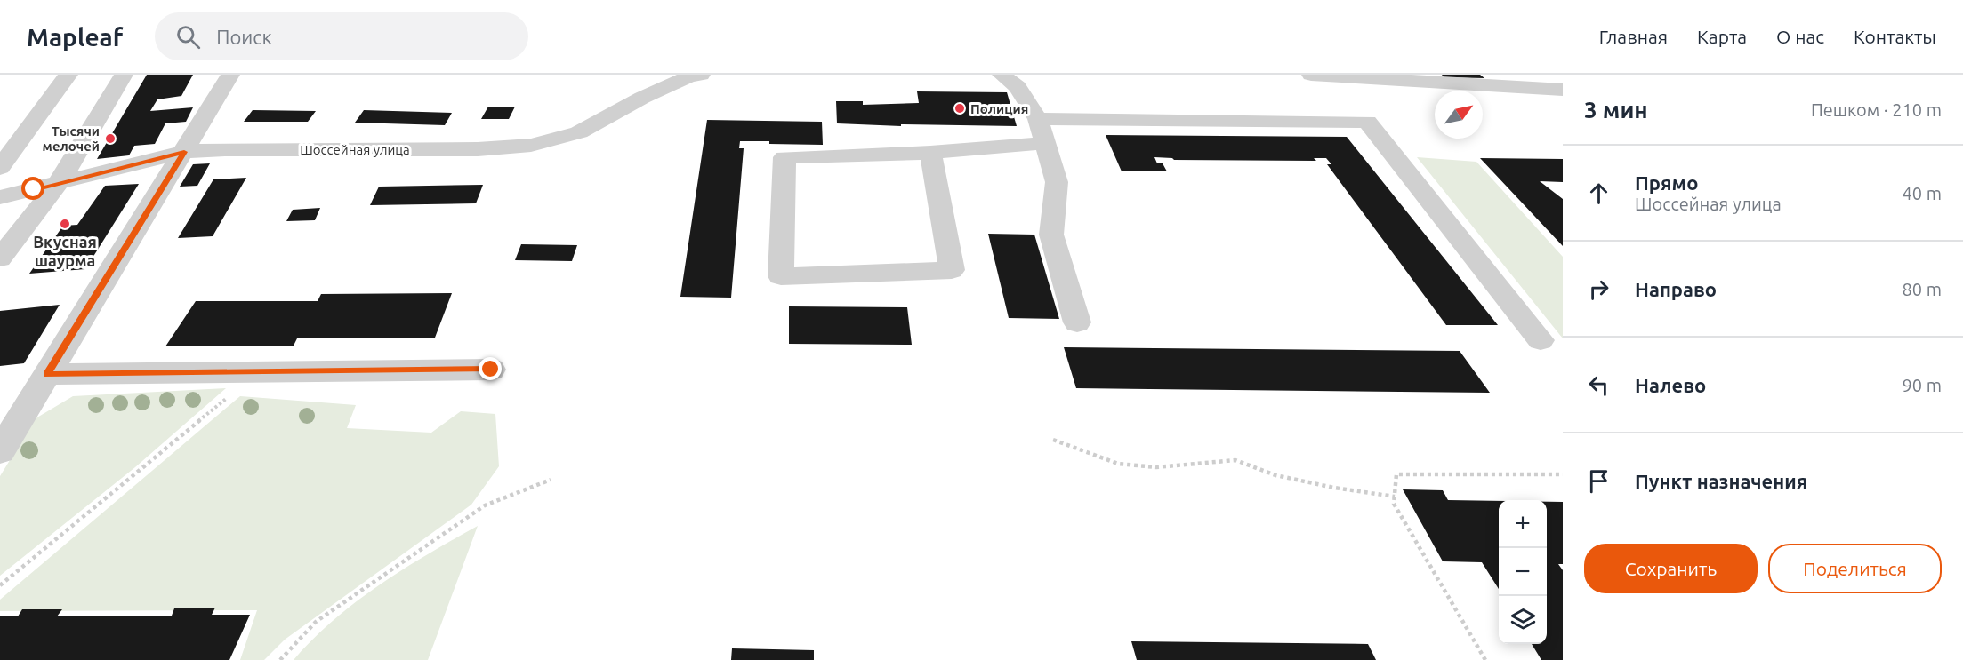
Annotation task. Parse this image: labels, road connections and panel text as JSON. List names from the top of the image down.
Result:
{
  "streets": {
    "street": ["Шоссейная улица"]
  },
  "places": ["Полиция", "Тысячи мелочей", "Вкусная шаурма"],
  "north": "top right",
  "page": {
    "header": "Mapleaf",
    "search": "Поиск",
    "nav": [
      "Главная",
      "Карта",
      "О нас",
      "Контакты"
    ],
    "heading": ["3 мин", "Пешком · 210 m"],
    "list": [
      ["Прямо", "Шоссейная улица", "40 m"],
      ["Направо", "80 m"],
      ["Налево", "90 m"],
      "Пункт назначения"
    ],
    "map_buttons": ["+", "−"],
    "buttons": ["Сохранить", "Поделиться"]
  }
}
